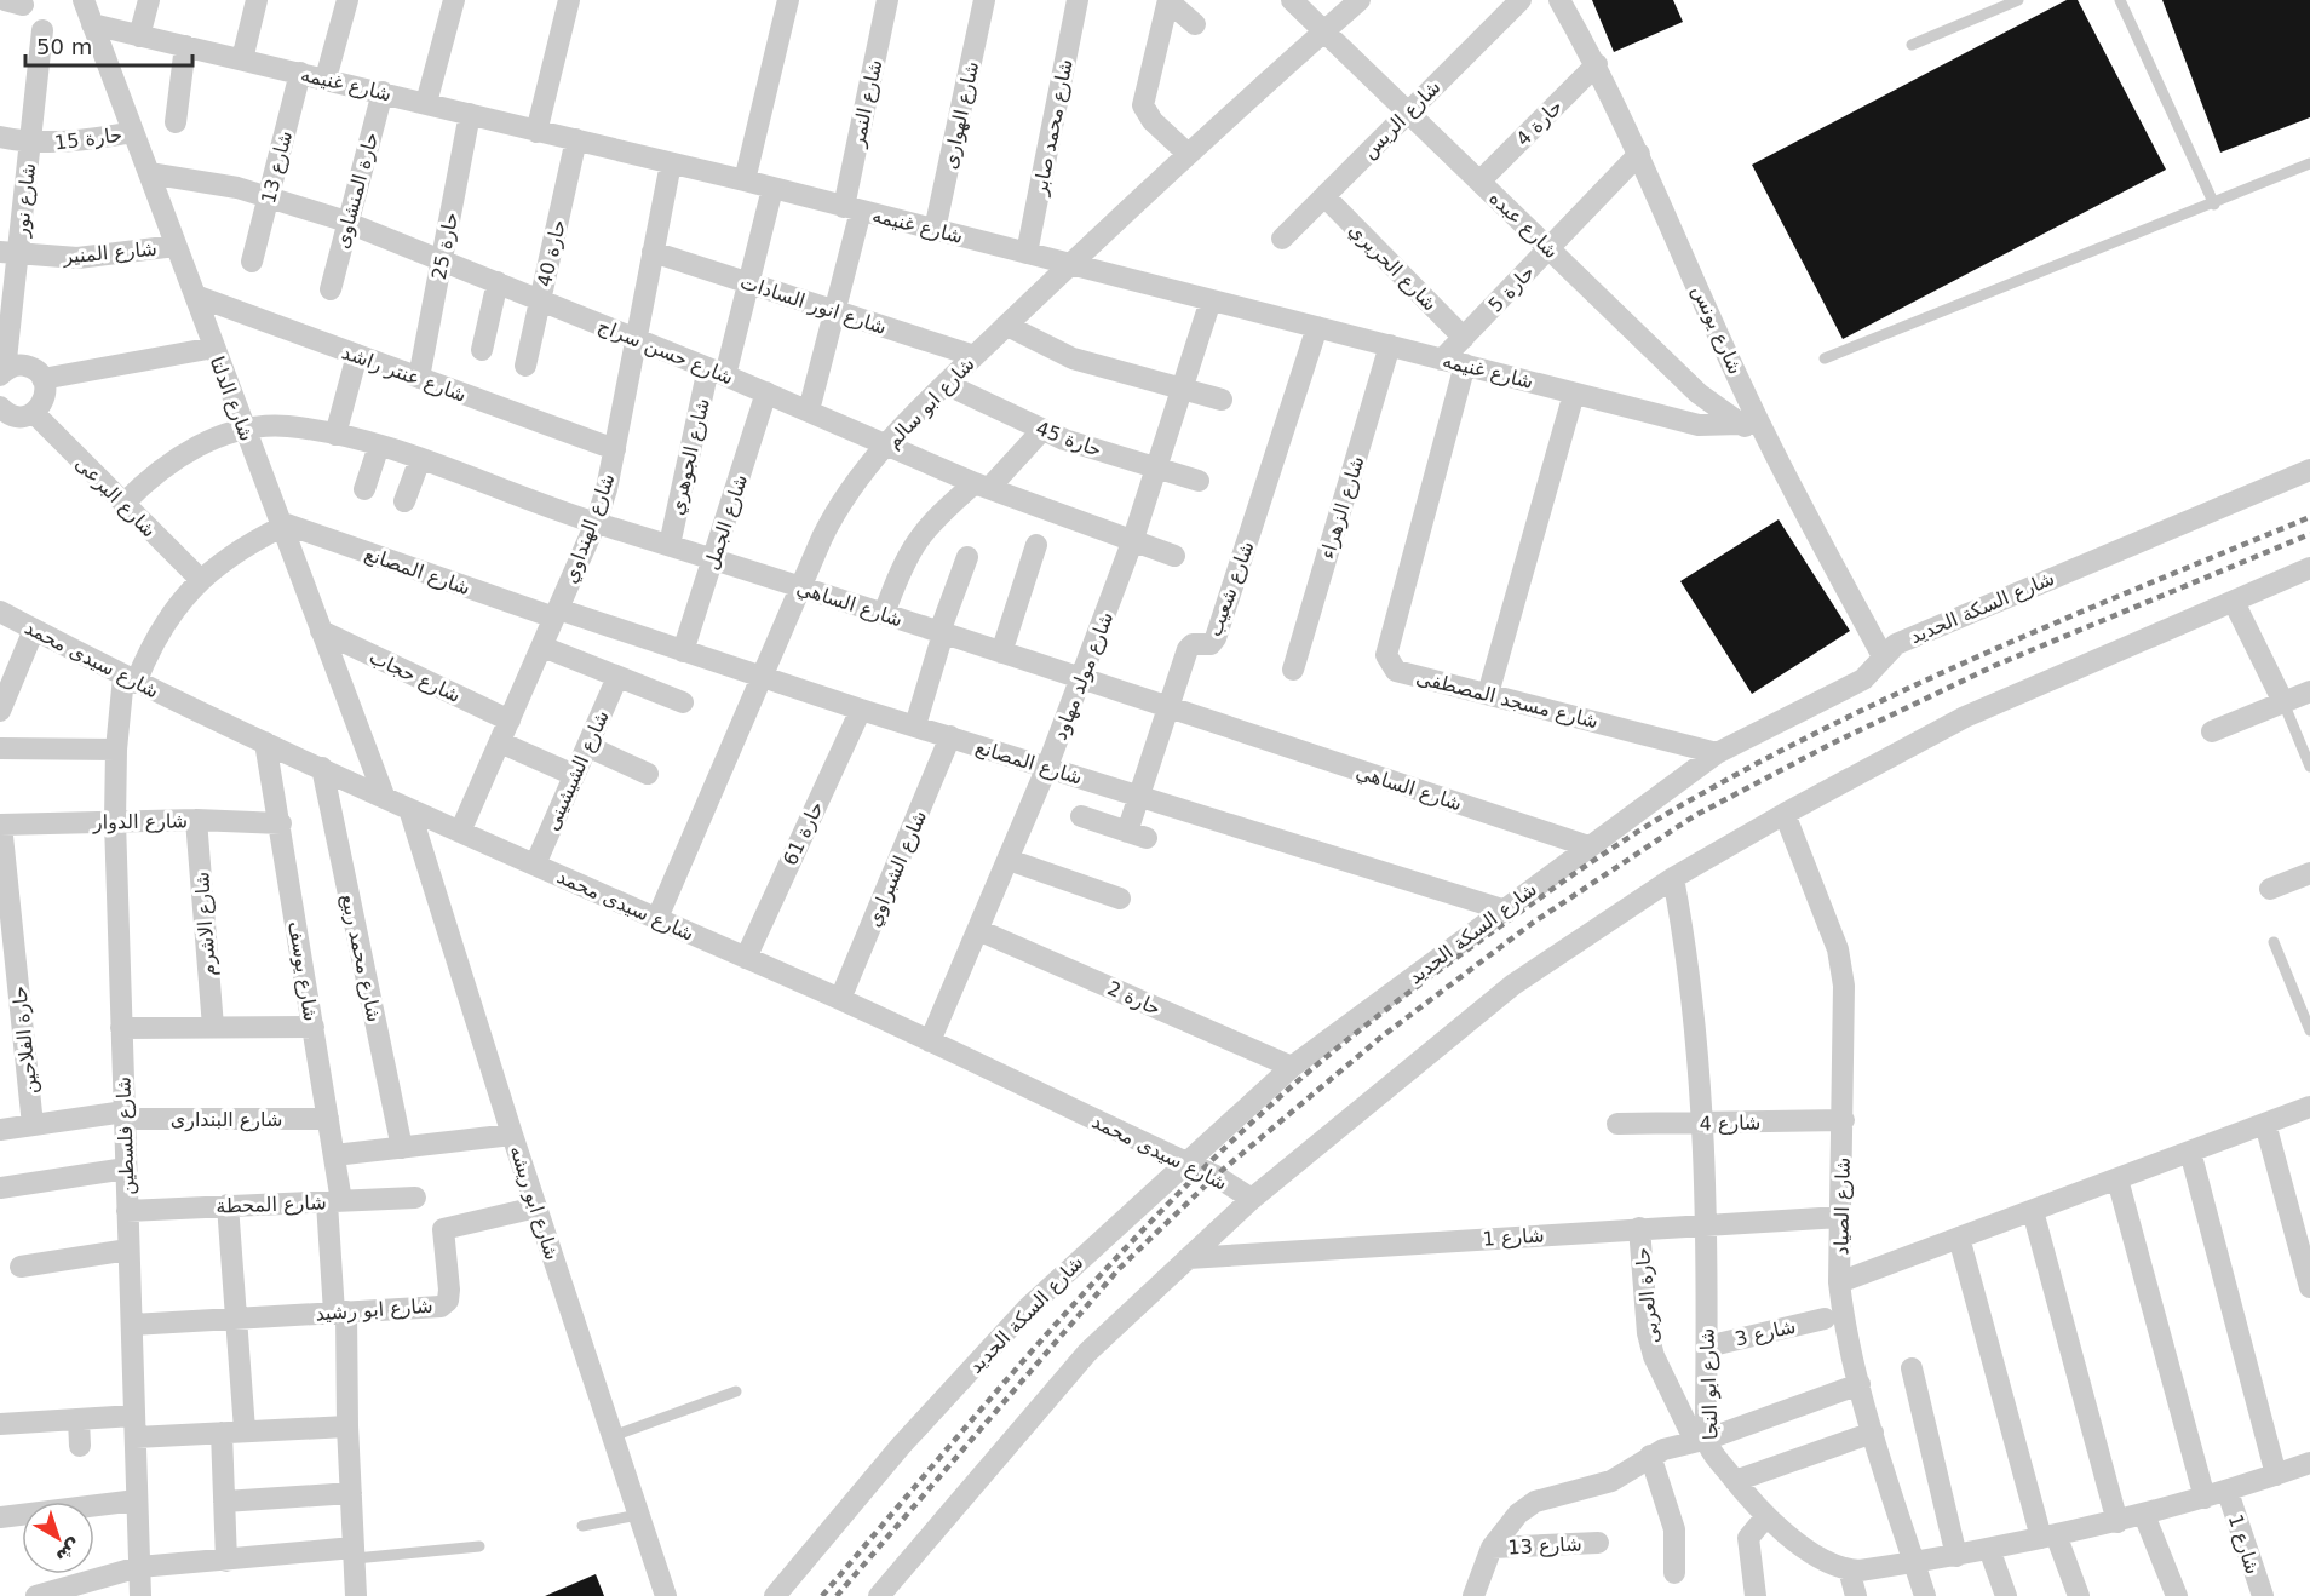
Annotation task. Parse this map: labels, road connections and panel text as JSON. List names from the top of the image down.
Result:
{
  "streets": {
    "street": [
      "شارع غنيمه",
      "شارع النمر",
      "شارع الهوارى",
      "شارع الريس",
      "حارة 4",
      "شارع محمد صابر",
      "حارة 15",
      "شارع 13",
      "حارة المنشاوى",
      "شارع نور",
      "شارع عبده",
      "حارة 25",
      "شارع المنير",
      "حارة 40",
      "شارع الحريري",
      "حارة 5",
      "شارع انور السادات",
      "شارع يونس",
      "شارع حسن سراج",
      "شارع عنتر راشد",
      "شارع الدلتا",
      "شارع ابو سالم",
      "حارة 45",
      "شارع الجوهري",
      "شارع البرعى",
      "شارع الزهراء",
      "شارع الجمل",
      "شارع الهنداوي",
      "شارع المصانع",
      "شارع شعيب",
      "شارع الساهي",
      "شارع السكة الحديد",
      "شارع سيدى محمد",
      "شارع حجاب",
      "شارع مولد مهاود",
      "شارع مسجد المصطفى",
      "شارع الشيشينى",
      "شارع الدوار",
      "حارة 61",
      "شارع الشبراوي",
      "شارع الاشرم",
      "شارع محمد ربيع",
      "شارع يوسف",
      "حارة 2",
      "حارة الفلاحين",
      "شارع البندارى",
      "شارع 4",
      "شارع فلسطين",
      "شارع ابو ريشه",
      "شارع المحطة",
      "شارع الصياد",
      "شارع 1",
      "حارة العربى",
      "شارع ابو رشيد",
      "شارع 3",
      "شارع ابو النجا"
    ]
  },
  "crossings": [
    ["شارع غنيمه", "شارع النمر"],
    ["شارع غنيمه", "شارع الهوارى"],
    ["شارع غنيمه", "شارع محمد صابر"],
    ["شارع غنيمه", "شارع 13"],
    ["شارع غنيمه", "حارة المنشاوى"],
    ["شارع غنيمه", "شارع عبده"],
    ["شارع غنيمه", "حارة 25"],
    ["شارع غنيمه", "حارة 40"],
    ["شارع غنيمه", "حارة 5"],
    ["شارع غنيمه", "شارع الدلتا"],
    ["شارع غنيمه", "شارع ابو سالم"],
    ["شارع غنيمه", "شارع الجوهري"],
    ["شارع غنيمه", "شارع الزهراء"],
    ["شارع غنيمه", "شارع الهنداوي"],
    ["شارع غنيمه", "شارع شعيب"],
    ["شارع غنيمه", "شارع مولد مهاود"],
    ["شارع غنيمه", "شارع مسجد المصطفى"],
    ["شارع النمر", "شارع انور السادات"],
    ["شارع النمر", "شارع حسن سراج"],
    ["شارع الريس", "شارع عبده"],
    ["شارع الريس", "شارع الحريري"],
    ["حارة 4", "شارع عبده"],
    ["حارة 4", "شارع يونس"],
    ["حارة 15", "شارع نور"],
    ["حارة 15", "شارع الدلتا"],
    ["شارع 13", "شارع حسن سراج"],
    ["حارة المنشاوى", "شارع حسن سراج"],
    ["شارع نور", "شارع المنير"],
    ["شارع عبده", "حارة 5"],
    ["شارع عبده", "شارع يونس"],
    ["شارع عبده", "شارع ابو سالم"],
    ["حارة 25", "شارع حسن سراج"],
    ["حارة 25", "شارع عنتر راشد"],
    ["شارع المنير", "شارع الدلتا"],
    ["حارة 40", "شارع حسن سراج"],
    ["شارع الحريري", "حارة 5"],
    ["حارة 5", "شارع يونس"],
    ["شارع انور السادات", "شارع ابو سالم"],
    ["شارع انور السادات", "شارع الجوهري"],
    ["شارع انور السادات", "شارع الهنداوي"],
    ["شارع يونس", "شارع السكة الحديد"],
    ["شارع حسن سراج", "شارع الدلتا"],
    ["شارع حسن سراج", "شارع ابو سالم"],
    ["شارع حسن سراج", "شارع الجوهري"],
    ["شارع حسن سراج", "شارع الجمل"],
    ["شارع حسن سراج", "شارع الهنداوي"],
    ["شارع حسن سراج", "شارع مولد مهاود"],
    ["شارع عنتر راشد", "شارع الدلتا"],
    ["شارع عنتر راشد", "شارع الهنداوي"],
    ["شارع الدلتا", "شارع المصانع"],
    ["شارع الدلتا", "شارع الساهي"],
    ["شارع الدلتا", "شارع سيدى محمد"],
    ["شارع الدلتا", "شارع حجاب"],
    ["شارع الدلتا", "شارع فلسطين"],
    ["شارع ابو سالم", "حارة 45"],
    ["شارع ابو سالم", "شارع المصانع"],
    ["شارع ابو سالم", "شارع الساهي"],
    ["شارع ابو سالم", "شارع سيدى محمد"],
    ["حارة 45", "شارع مولد مهاود"],
    ["شارع الجوهري", "شارع الساهي"],
    ["شارع البرعى", "شارع الساهي"],
    ["شارع البرعى", "شارع فلسطين"],
    ["شارع الجمل", "شارع المصانع"],
    ["شارع الجمل", "شارع الساهي"],
    ["شارع الهنداوي", "شارع المصانع"],
    ["شارع الهنداوي", "شارع الساهي"],
    ["شارع الهنداوي", "شارع سيدى محمد"],
    ["شارع الهنداوي", "شارع حجاب"],
    ["شارع المصانع", "شارع شعيب"],
    ["شارع المصانع", "شارع السكة الحديد"],
    ["شارع المصانع", "شارع مولد مهاود"],
    ["شارع المصانع", "حارة 61"],
    ["شارع المصانع", "شارع الشبراوي"],
    ["شارع المصانع", "شارع فلسطين"],
    ["شارع شعيب", "شارع الساهي"],
    ["شارع الساهي", "شارع السكة الحديد"],
    ["شارع الساهي", "شارع مولد مهاود"],
    ["شارع السكة الحديد", "شارع سيدى محمد"],
    ["شارع السكة الحديد", "شارع مسجد المصطفى"],
    ["شارع السكة الحديد", "حارة 2"],
    ["شارع سيدى محمد", "شارع مولد مهاود"],
    ["شارع سيدى محمد", "شارع الشيشينى"],
    ["شارع سيدى محمد", "حارة 61"],
    ["شارع سيدى محمد", "شارع الشبراوي"],
    ["شارع سيدى محمد", "شارع محمد ربيع"],
    ["شارع سيدى محمد", "شارع يوسف"],
    ["شارع سيدى محمد", "شارع فلسطين"],
    ["شارع سيدى محمد", "شارع ابو ريشه"],
    ["شارع مولد مهاود", "حارة 2"],
    ["شارع الدوار", "شارع الاشرم"],
    ["شارع الدوار", "شارع يوسف"],
    ["شارع الدوار", "حارة الفلاحين"],
    ["شارع الدوار", "شارع فلسطين"],
    ["شارع يوسف", "شارع البندارى"],
    ["شارع يوسف", "شارع المحطة"],
    ["شارع يوسف", "شارع ابو رشيد"],
    ["حارة الفلاحين", "شارع البندارى"],
    ["شارع البندارى", "شارع فلسطين"],
    ["شارع 4", "شارع الصياد"],
    ["شارع 4", "شارع ابو النجا"],
    ["شارع فلسطين", "شارع المحطة"],
    ["شارع فلسطين", "شارع ابو رشيد"],
    ["شارع ابو ريشه", "شارع ابو رشيد"],
    ["شارع الصياد", "شارع 1"],
    ["شارع 1", "حارة العربى"],
    ["شارع 1", "شارع ابو النجا"],
    ["حارة العربى", "شارع ابو النجا"],
    ["شارع 3", "شارع ابو النجا"]
  ],
  "scale_bar": "50 m",
  "north": "bottom right"
}
